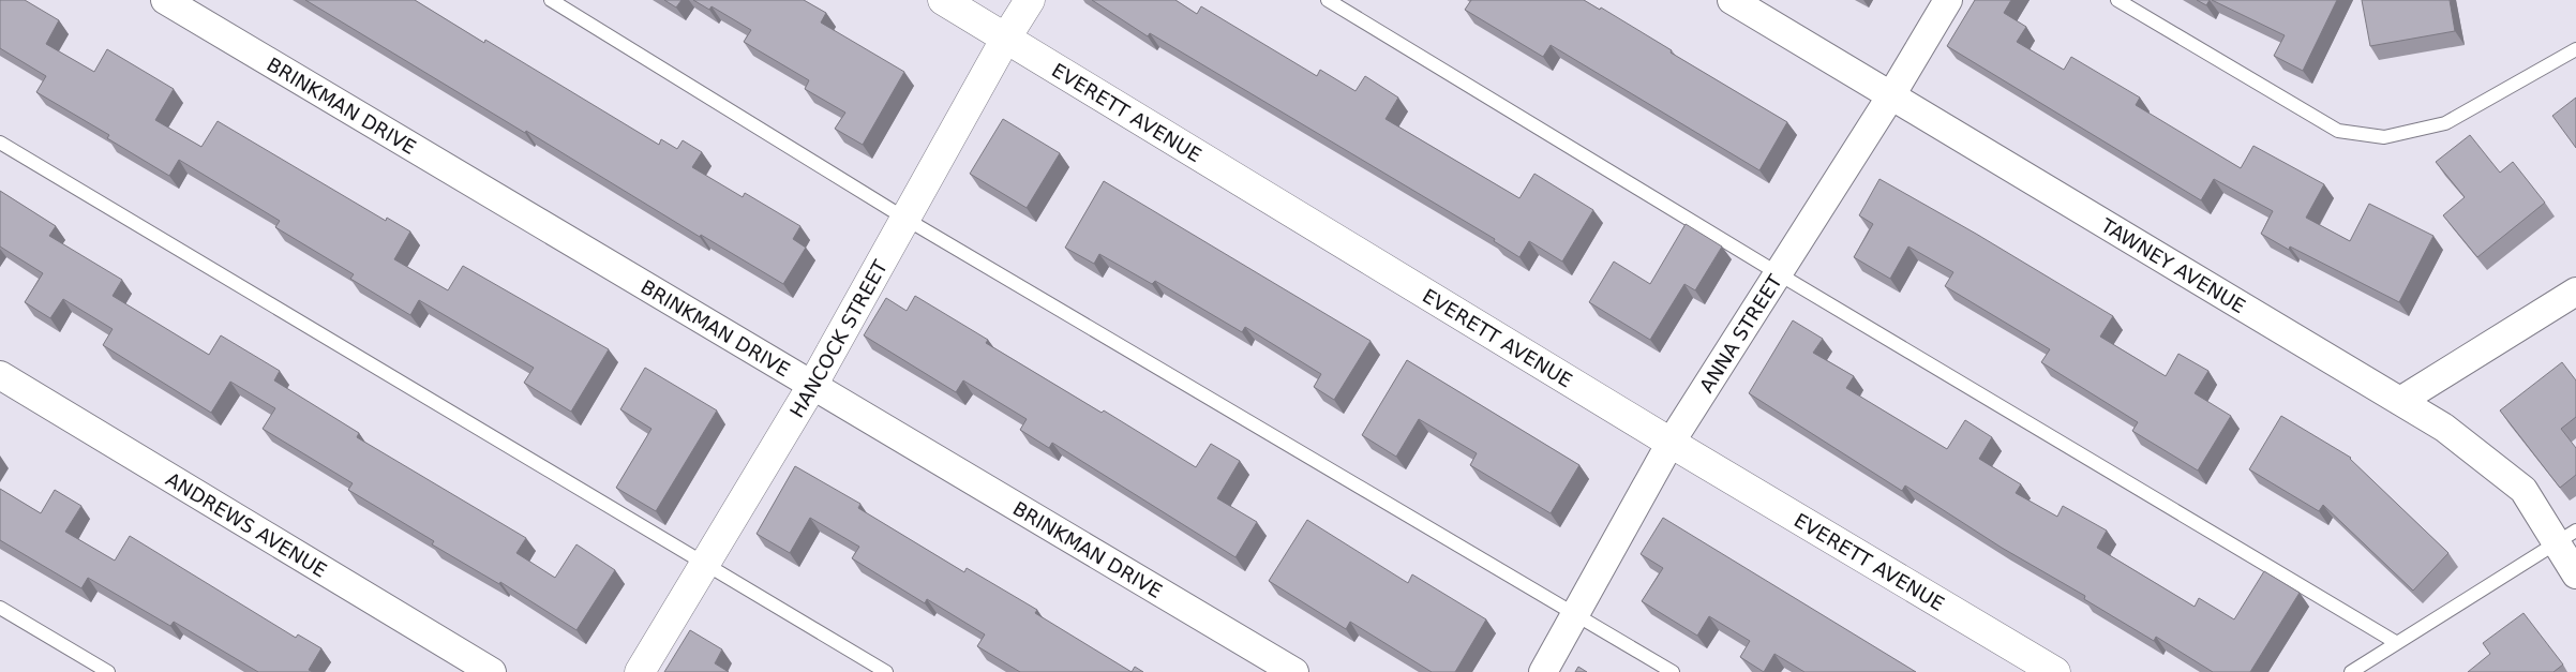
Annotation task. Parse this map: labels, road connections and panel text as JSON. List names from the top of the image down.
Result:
{
  "streets": {
    "street": [
      "BRINKMAN DRIVE",
      "EVERETT AVENUE",
      "TAWNEY AVENUE",
      "ANNA STREET",
      "HANCOCK STREET",
      "ANDREWS AVENUE"
    ]
  },
  "crossings": [
    ["BRINKMAN DRIVE", "HANCOCK STREET"],
    ["EVERETT AVENUE", "ANNA STREET"],
    ["EVERETT AVENUE", "HANCOCK STREET"],
    ["TAWNEY AVENUE", "ANNA STREET"]
  ]
}
